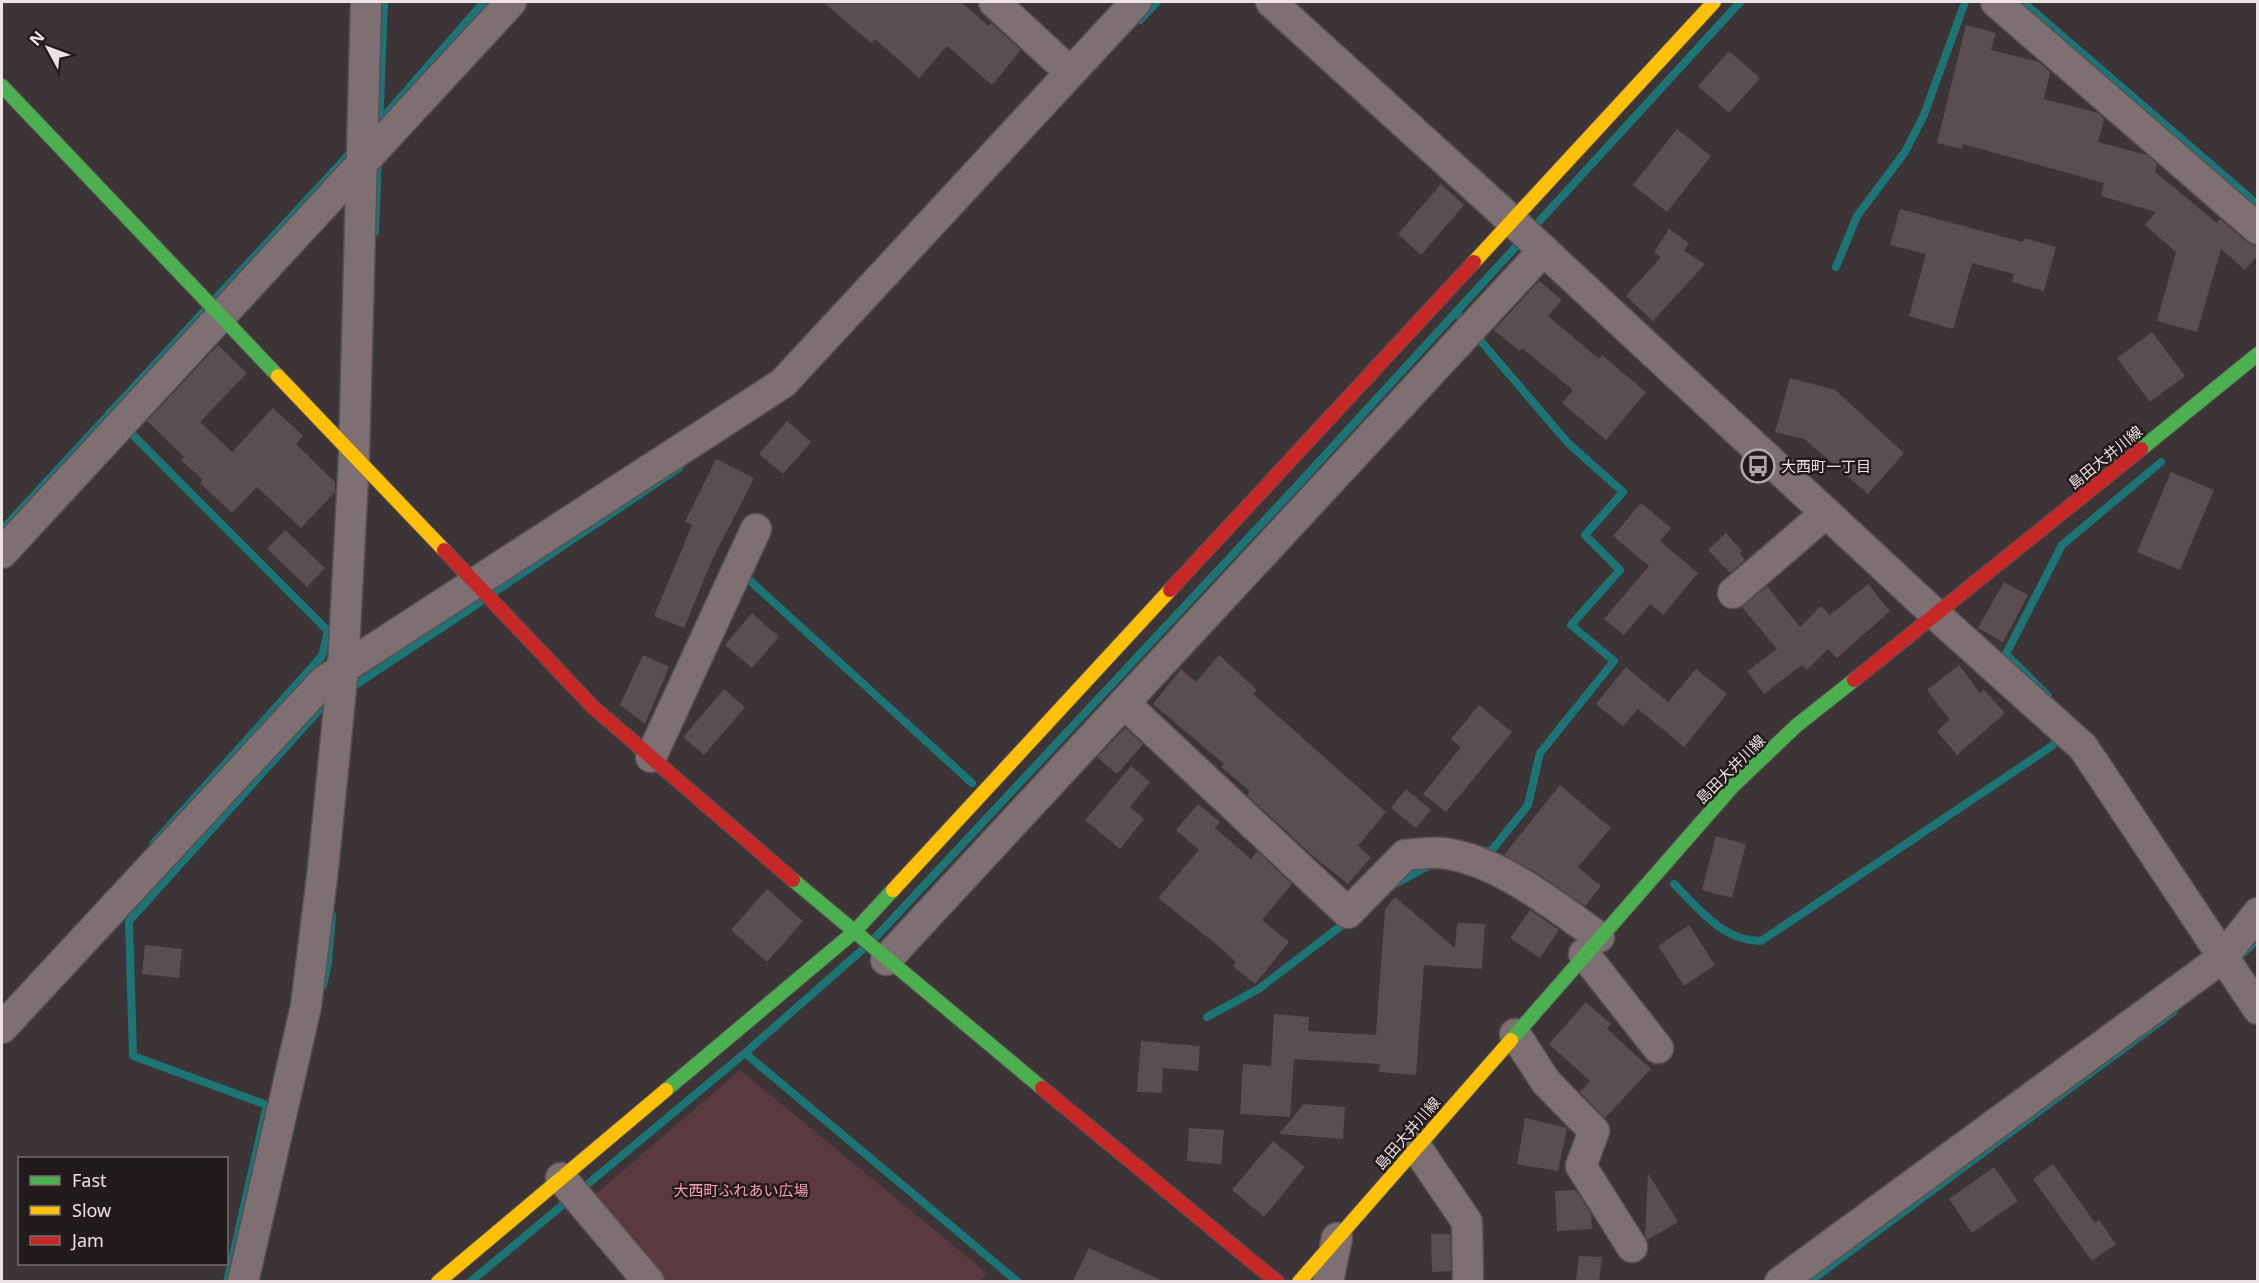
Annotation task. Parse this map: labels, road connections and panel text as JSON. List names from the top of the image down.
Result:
{
  "streets": {
    "street": ["島田大井川線"]
  },
  "parks": ["大西町ふれあい広場"],
  "places": {
    "bus stop": ["大西町一丁目"]
  },
  "legend": ["Fast", "Slow", "Jam"],
  "north": "top left"
}
